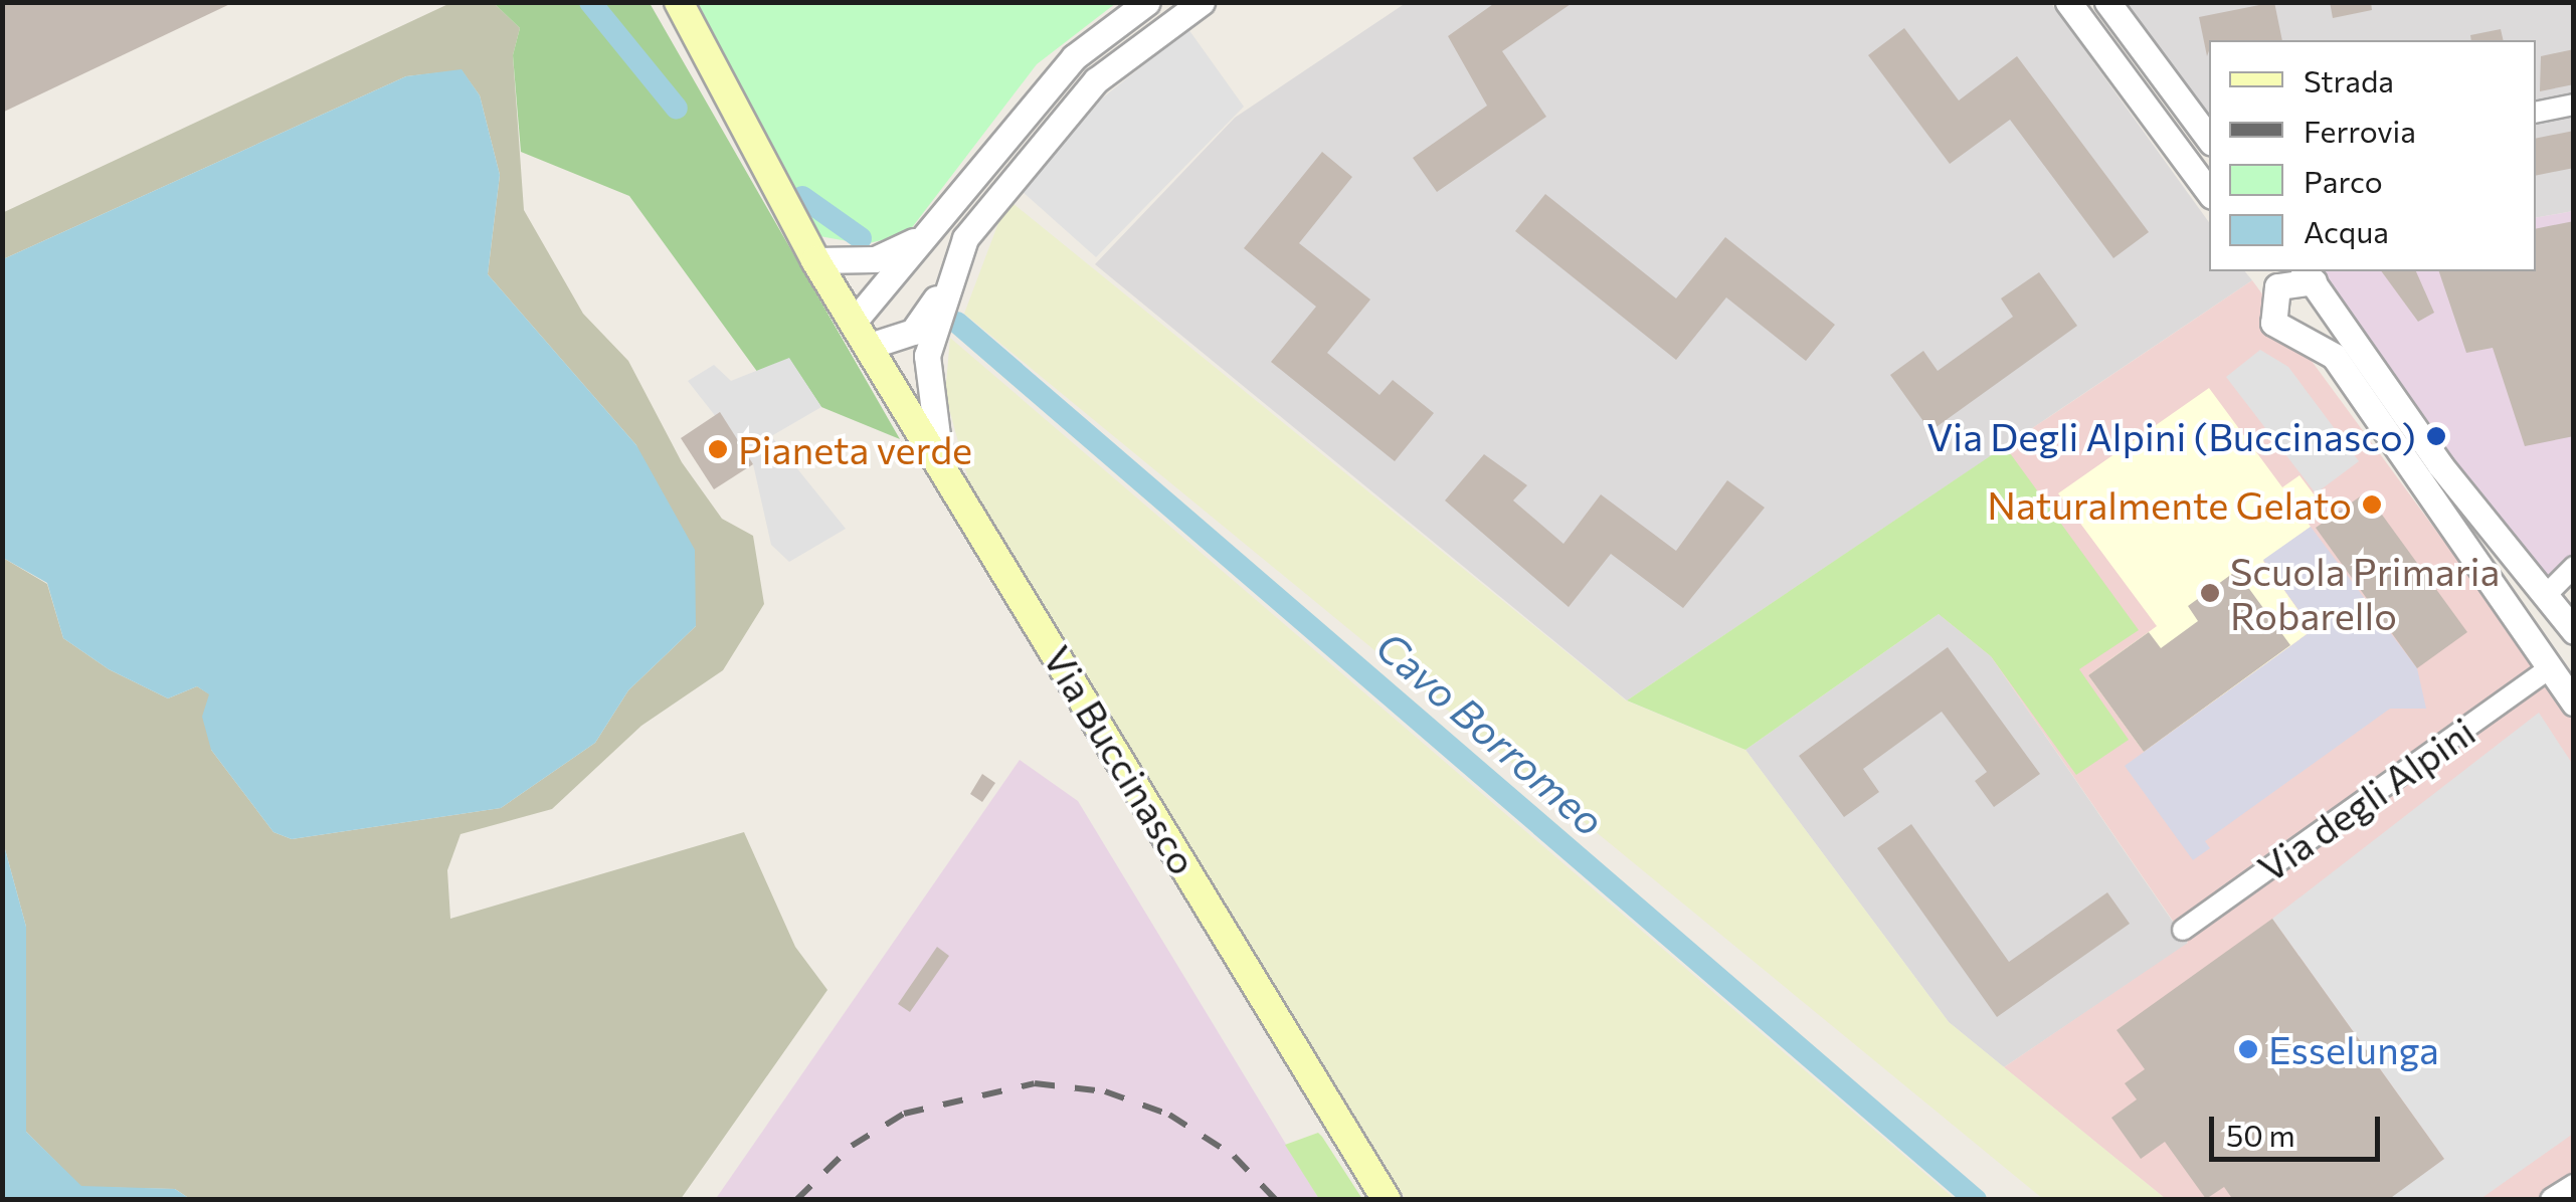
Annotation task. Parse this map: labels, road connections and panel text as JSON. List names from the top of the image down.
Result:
{
  "streets": {
    "main road": ["Via Buccinasco"],
    "street": ["Via degli Alpini"]
  },
  "water": ["Cavo Borromeo"],
  "places": [
    "Via Degli Alpini (Buccinasco)",
    "Pianeta verde",
    "Naturalmente Gelato",
    "Scuola Primaria Robarello",
    "Esselunga"
  ],
  "legend": [
    "Strada",
    "Ferrovia",
    "Parco",
    "Acqua"
  ],
  "scale_bar": "50 m"
}
